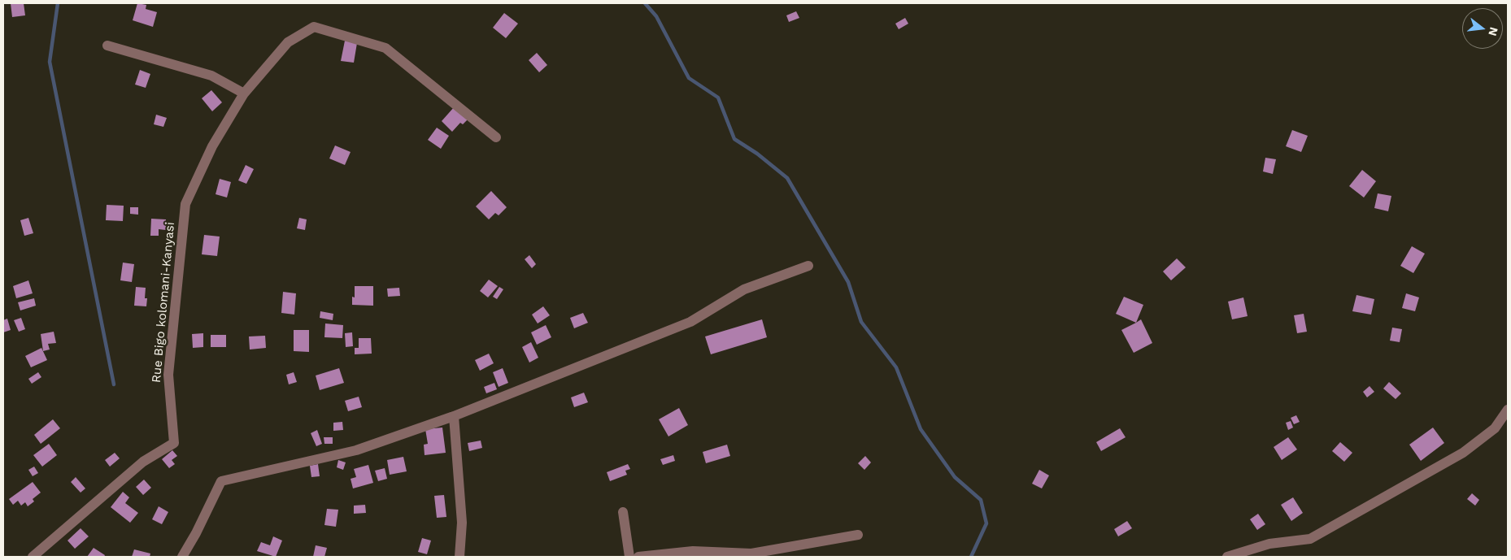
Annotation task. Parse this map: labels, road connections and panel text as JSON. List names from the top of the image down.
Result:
{
  "streets": {
    "street": ["Rue Bigo kolomani-Kanyasi"]
  },
  "north": "right"
}
